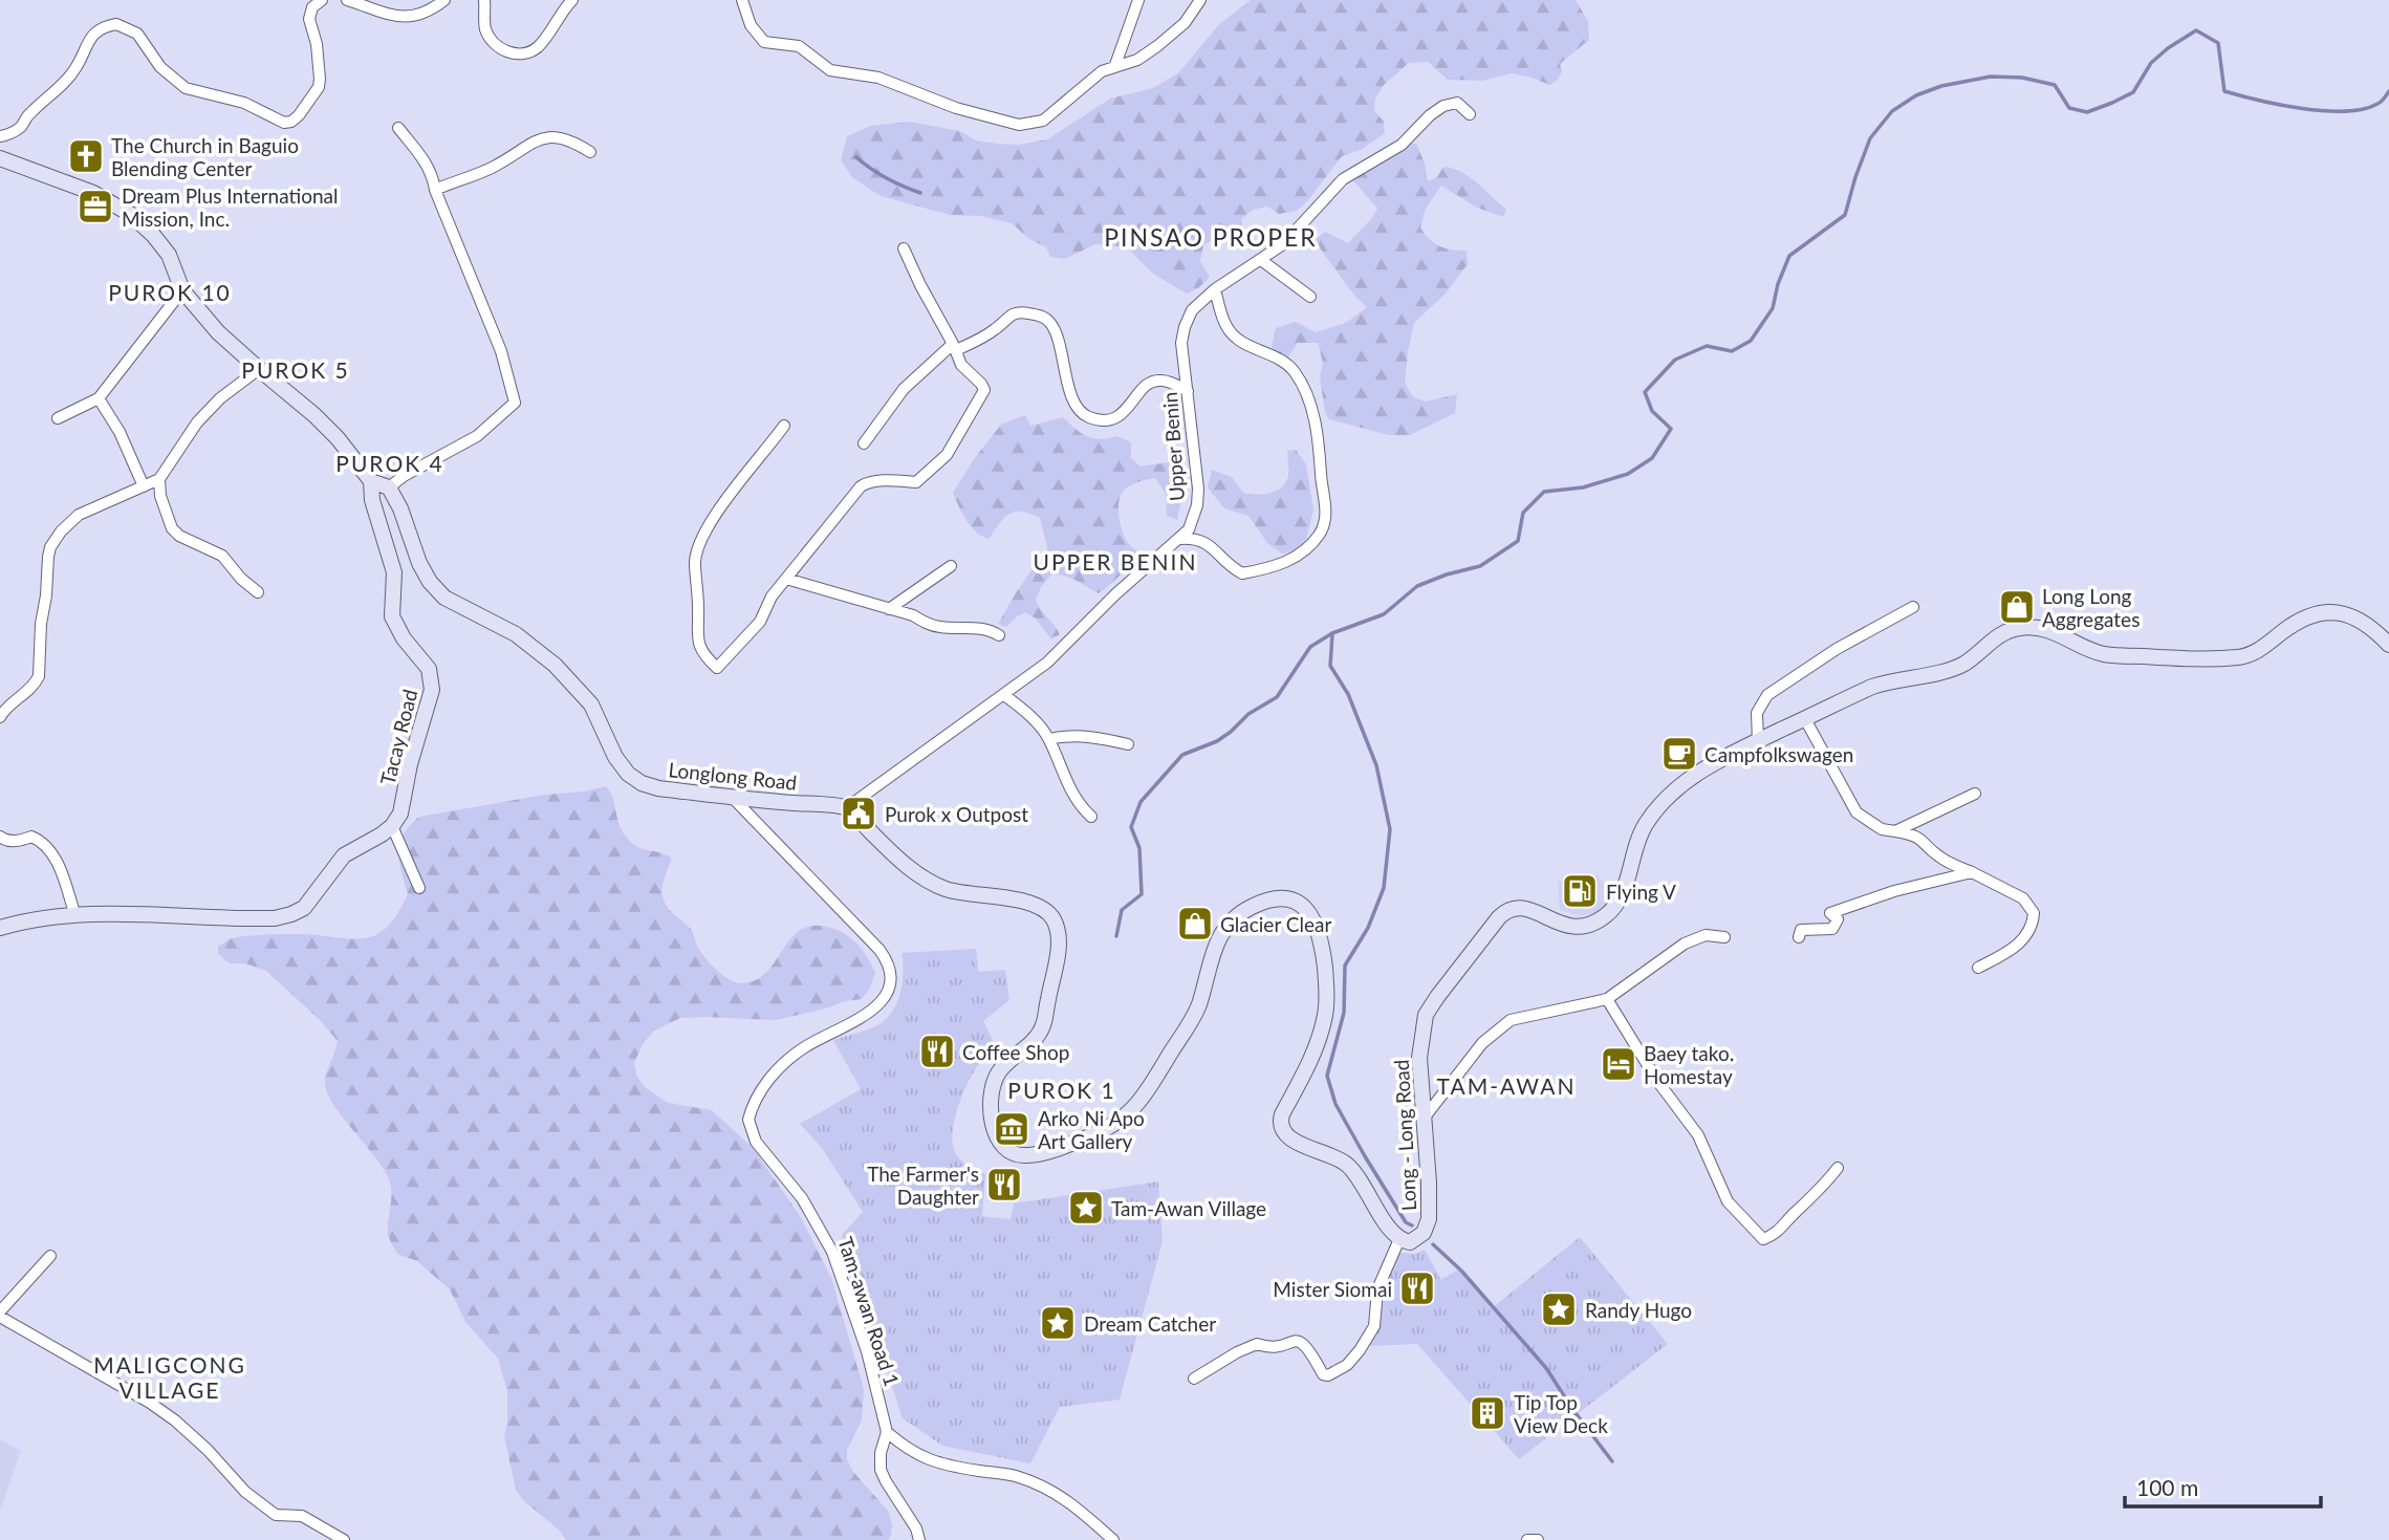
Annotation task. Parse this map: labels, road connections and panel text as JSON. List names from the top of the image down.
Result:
{
  "streets": {
    "main road": ["Tacay Road", "Longlong Road", "Long - Long Road"],
    "street": ["Upper Benin", "Tam-awan Road 1"]
  },
  "crossings": [
    ["Upper Benin", "Longlong Road"],
    ["Upper Benin", "Long - Long Road"],
    ["Longlong Road", "Long - Long Road"],
    ["Longlong Road", "Tam-awan Road 1"]
  ],
  "districts": [
    "PINSAO PROPER",
    "PUROK 10",
    "PUROK 5",
    "PUROK 4",
    "UPPER BENIN",
    "TAM-AWAN",
    "PUROK 1",
    "MALIGCONG VILLAGE"
  ],
  "places": {
    "church": ["The Church in Baguio Blending Center"],
    "office": ["Dream Plus International Mission, Inc."],
    "shop": ["Long Long Aggregates", "Glacier Clear"],
    "cafe": ["Campfolkswagen"],
    "public building": ["Purok x Outpost"],
    "fuel station": ["Flying V"],
    "restaurant": ["Coffee Shop", "The Farmer's Daughter", "Mister Siomai"],
    "hotel": ["Baey tako. Homestay"],
    "museum": ["Arko Ni Apo Art Gallery"],
    "place": ["Tam-Awan Village", "Randy Hugo", "Dream Catcher"],
    "building": ["Tip Top View Deck"]
  },
  "scale_bar": "100 m"
}
